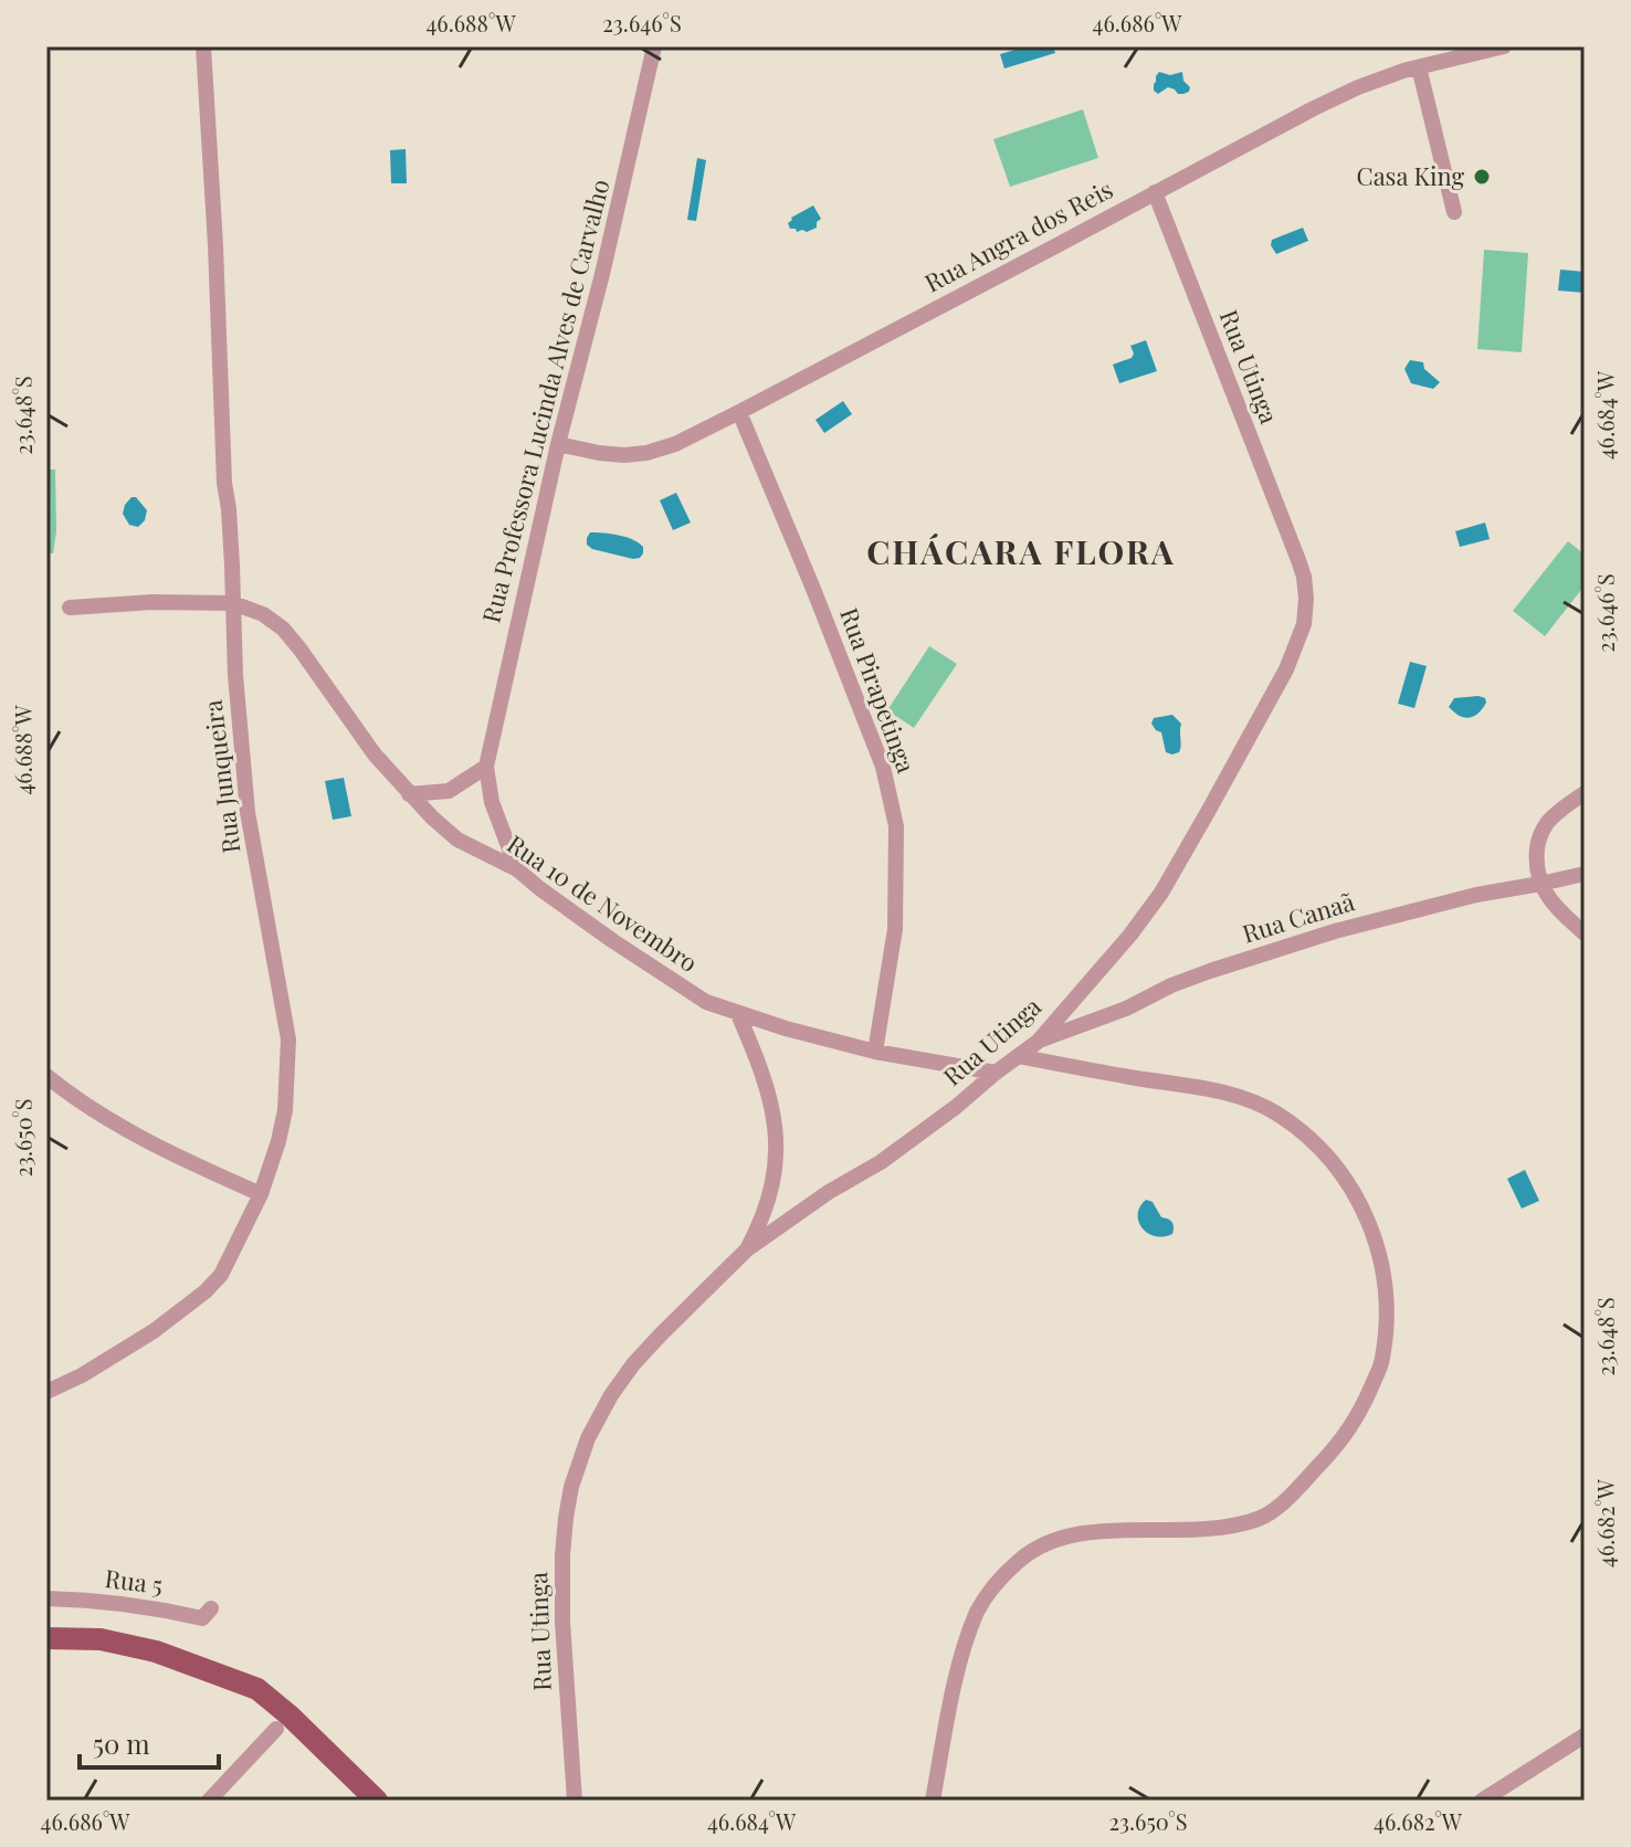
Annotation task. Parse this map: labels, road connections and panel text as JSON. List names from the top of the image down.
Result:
{
  "streets": {
    "street": [
      "Rua Angra dos Reis",
      "Rua Utinga",
      "Rua Professora Lucinda Alves de Carvalho",
      "Rua Pirapetinga",
      "Rua Junqueira",
      "Rua 10 de Novembro",
      "Rua Canaã",
      "Rua 5"
    ]
  },
  "crossings": [
    ["Rua Angra dos Reis", "Rua Utinga"],
    ["Rua Angra dos Reis", "Rua Professora Lucinda Alves de Carvalho"],
    ["Rua Angra dos Reis", "Rua Pirapetinga"],
    ["Rua Utinga", "Rua 10 de Novembro"],
    ["Rua Utinga", "Rua Canaã"],
    ["Rua Professora Lucinda Alves de Carvalho", "Rua 10 de Novembro"],
    ["Rua Pirapetinga", "Rua 10 de Novembro"],
    ["Rua Junqueira", "Rua 10 de Novembro"]
  ],
  "districts": ["CHÁCARA FLORA"],
  "places": ["Casa King"],
  "scale_bar": "50 m",
  "coordinates": [
    "46.688°W",
    "23.646°S",
    "46.686°W",
    "23.648°S",
    "46.684°W",
    "23.650°S",
    "46.682°W"
  ]
}
